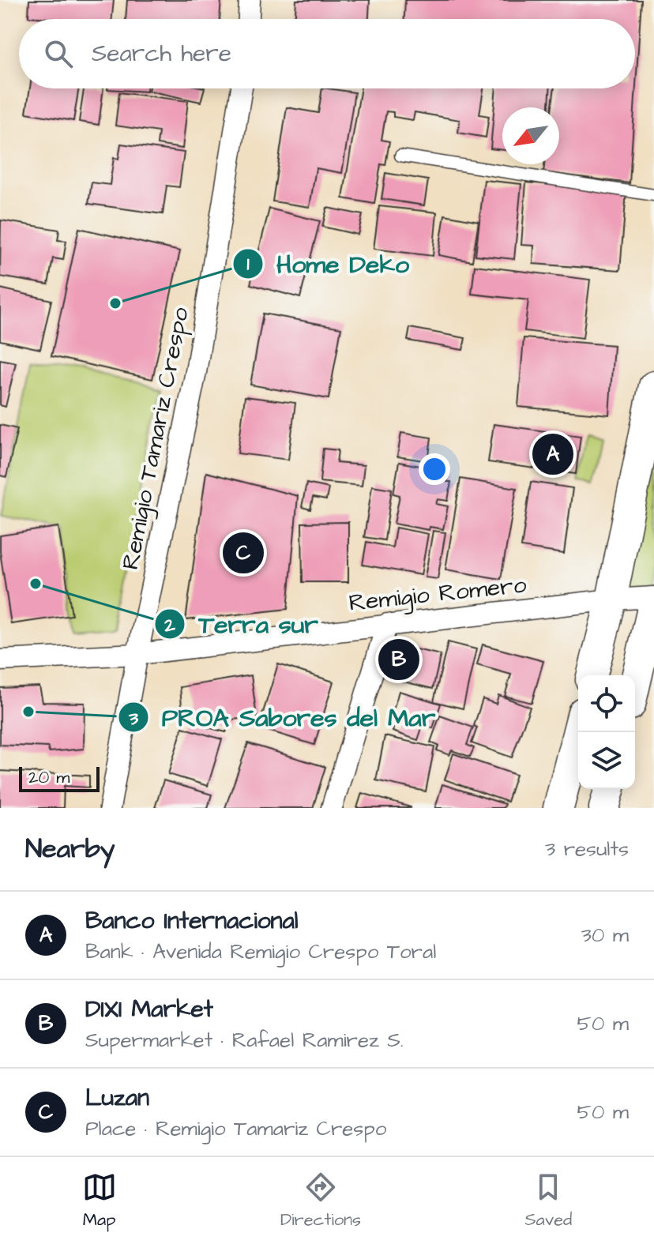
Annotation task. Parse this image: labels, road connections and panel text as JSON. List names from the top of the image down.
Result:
{
  "streets": {
    "street": ["Remigio Tamariz Crespo", "Remigio Romero"]
  },
  "crossings": [
    ["Remigio Tamariz Crespo", "Remigio Romero"]
  ],
  "places": ["Home Deko", "Terra sur", "PROA Sabores del Mar"],
  "scale_bar": "20 m",
  "north": "bottom left",
  "page": {
    "search": "Search here",
    "pins": ["A", "C", "B"],
    "scale": "20 m",
    "heading": ["Nearby", "3 results"],
    "list": [
      {
        "mark": "A",
        "name": "Banco Internacional",
        "note": "Bank · Avenida Remigio Crespo Toral",
        "value": "30 m"
      },
      {
        "mark": "B",
        "name": "DIXI Market",
        "note": "Supermarket · Rafael Ramirez S.",
        "value": "50 m"
      },
      {
        "mark": "C",
        "name": "Luzan",
        "note": "Place · Remigio Tamariz Crespo",
        "value": "50 m"
      }
    ],
    "nav": ["Map", "Directions", "Saved"]
  }
}
